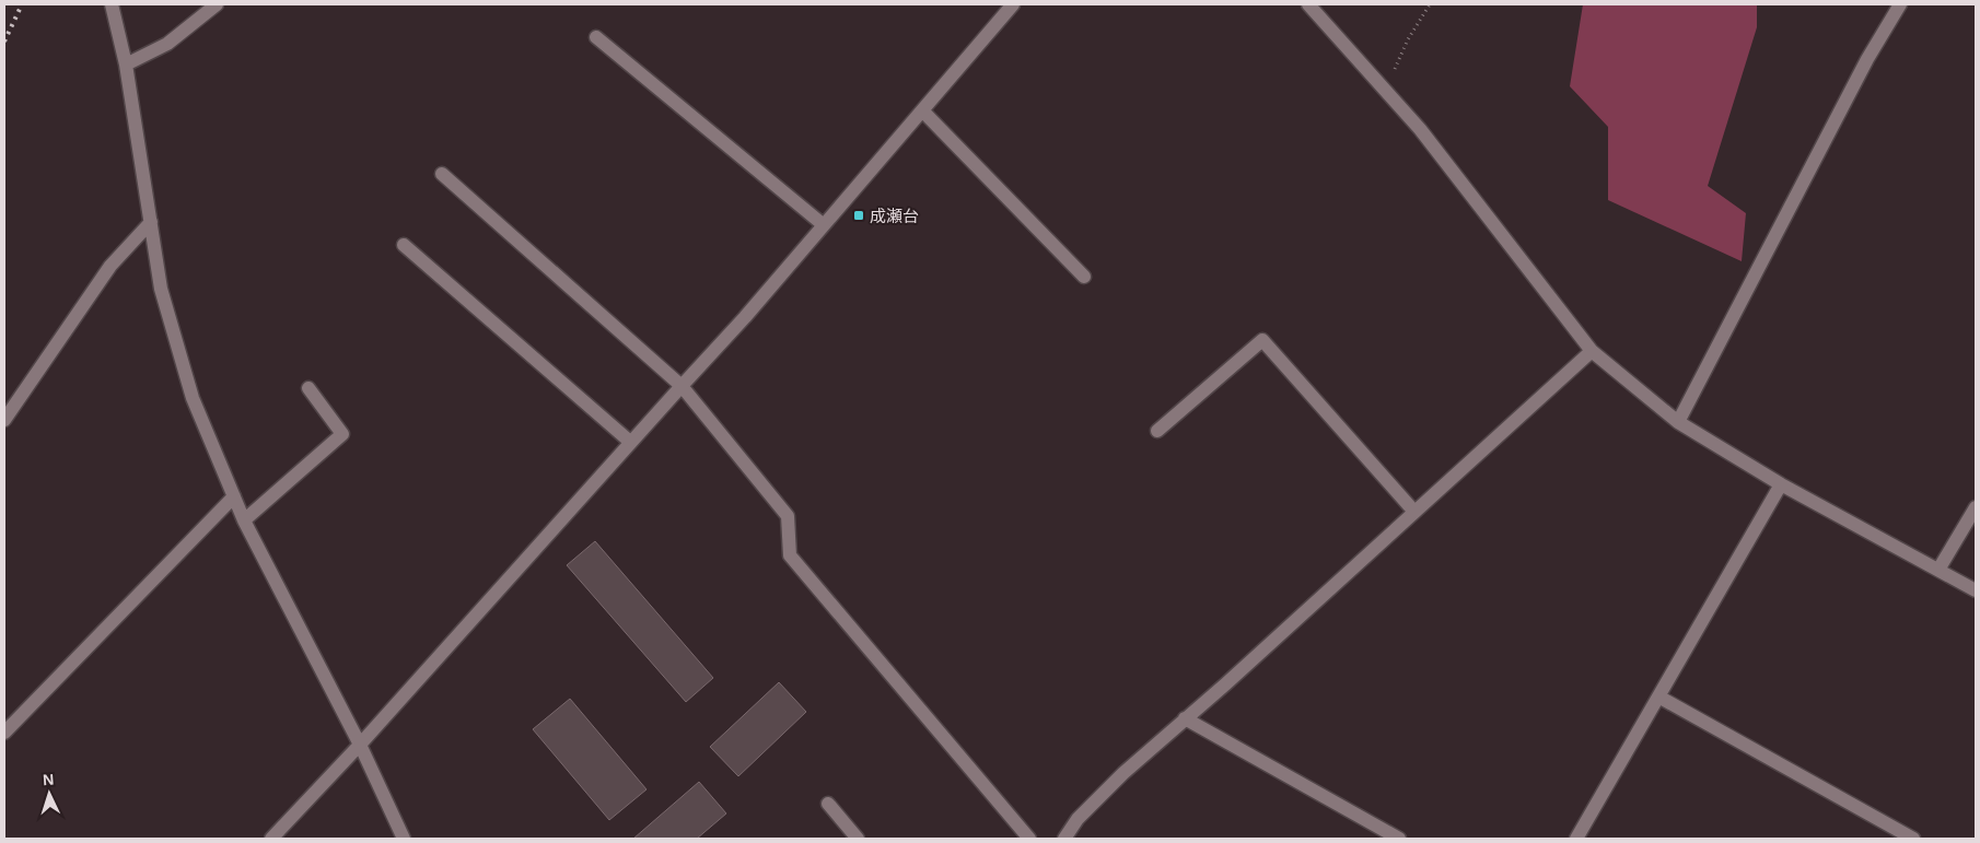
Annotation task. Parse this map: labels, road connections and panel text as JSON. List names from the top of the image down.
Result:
{
  "places": {
    "transit": ["成瀬台"]
  },
  "north": "top"
}
